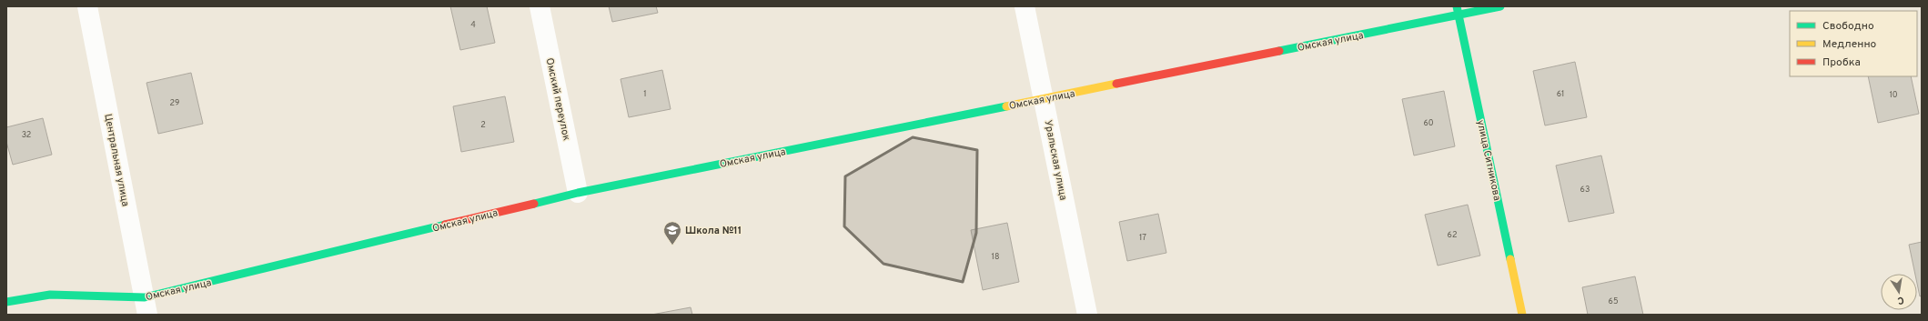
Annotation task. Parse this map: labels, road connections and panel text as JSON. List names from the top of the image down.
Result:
{
  "streets": {
    "street": [
      "Омская улица",
      "Омский переулок",
      "Центральная улица",
      "Уральская улица",
      "улица Ситникова"
    ]
  },
  "crossings": [
    ["Омская улица", "Омский переулок"],
    ["Омская улица", "Центральная улица"],
    ["Омская улица", "Уральская улица"],
    ["Омская улица", "улица Ситникова"]
  ],
  "places": {
    "school or university": ["Школа №11"]
  },
  "house_numbers": [
    "4",
    "1",
    "61",
    "10",
    "29",
    "60",
    "2",
    "32",
    "63",
    "62",
    "17",
    "18",
    "65"
  ],
  "legend": ["Свободно", "Медленно", "Пробка"],
  "north": "bottom"
}
